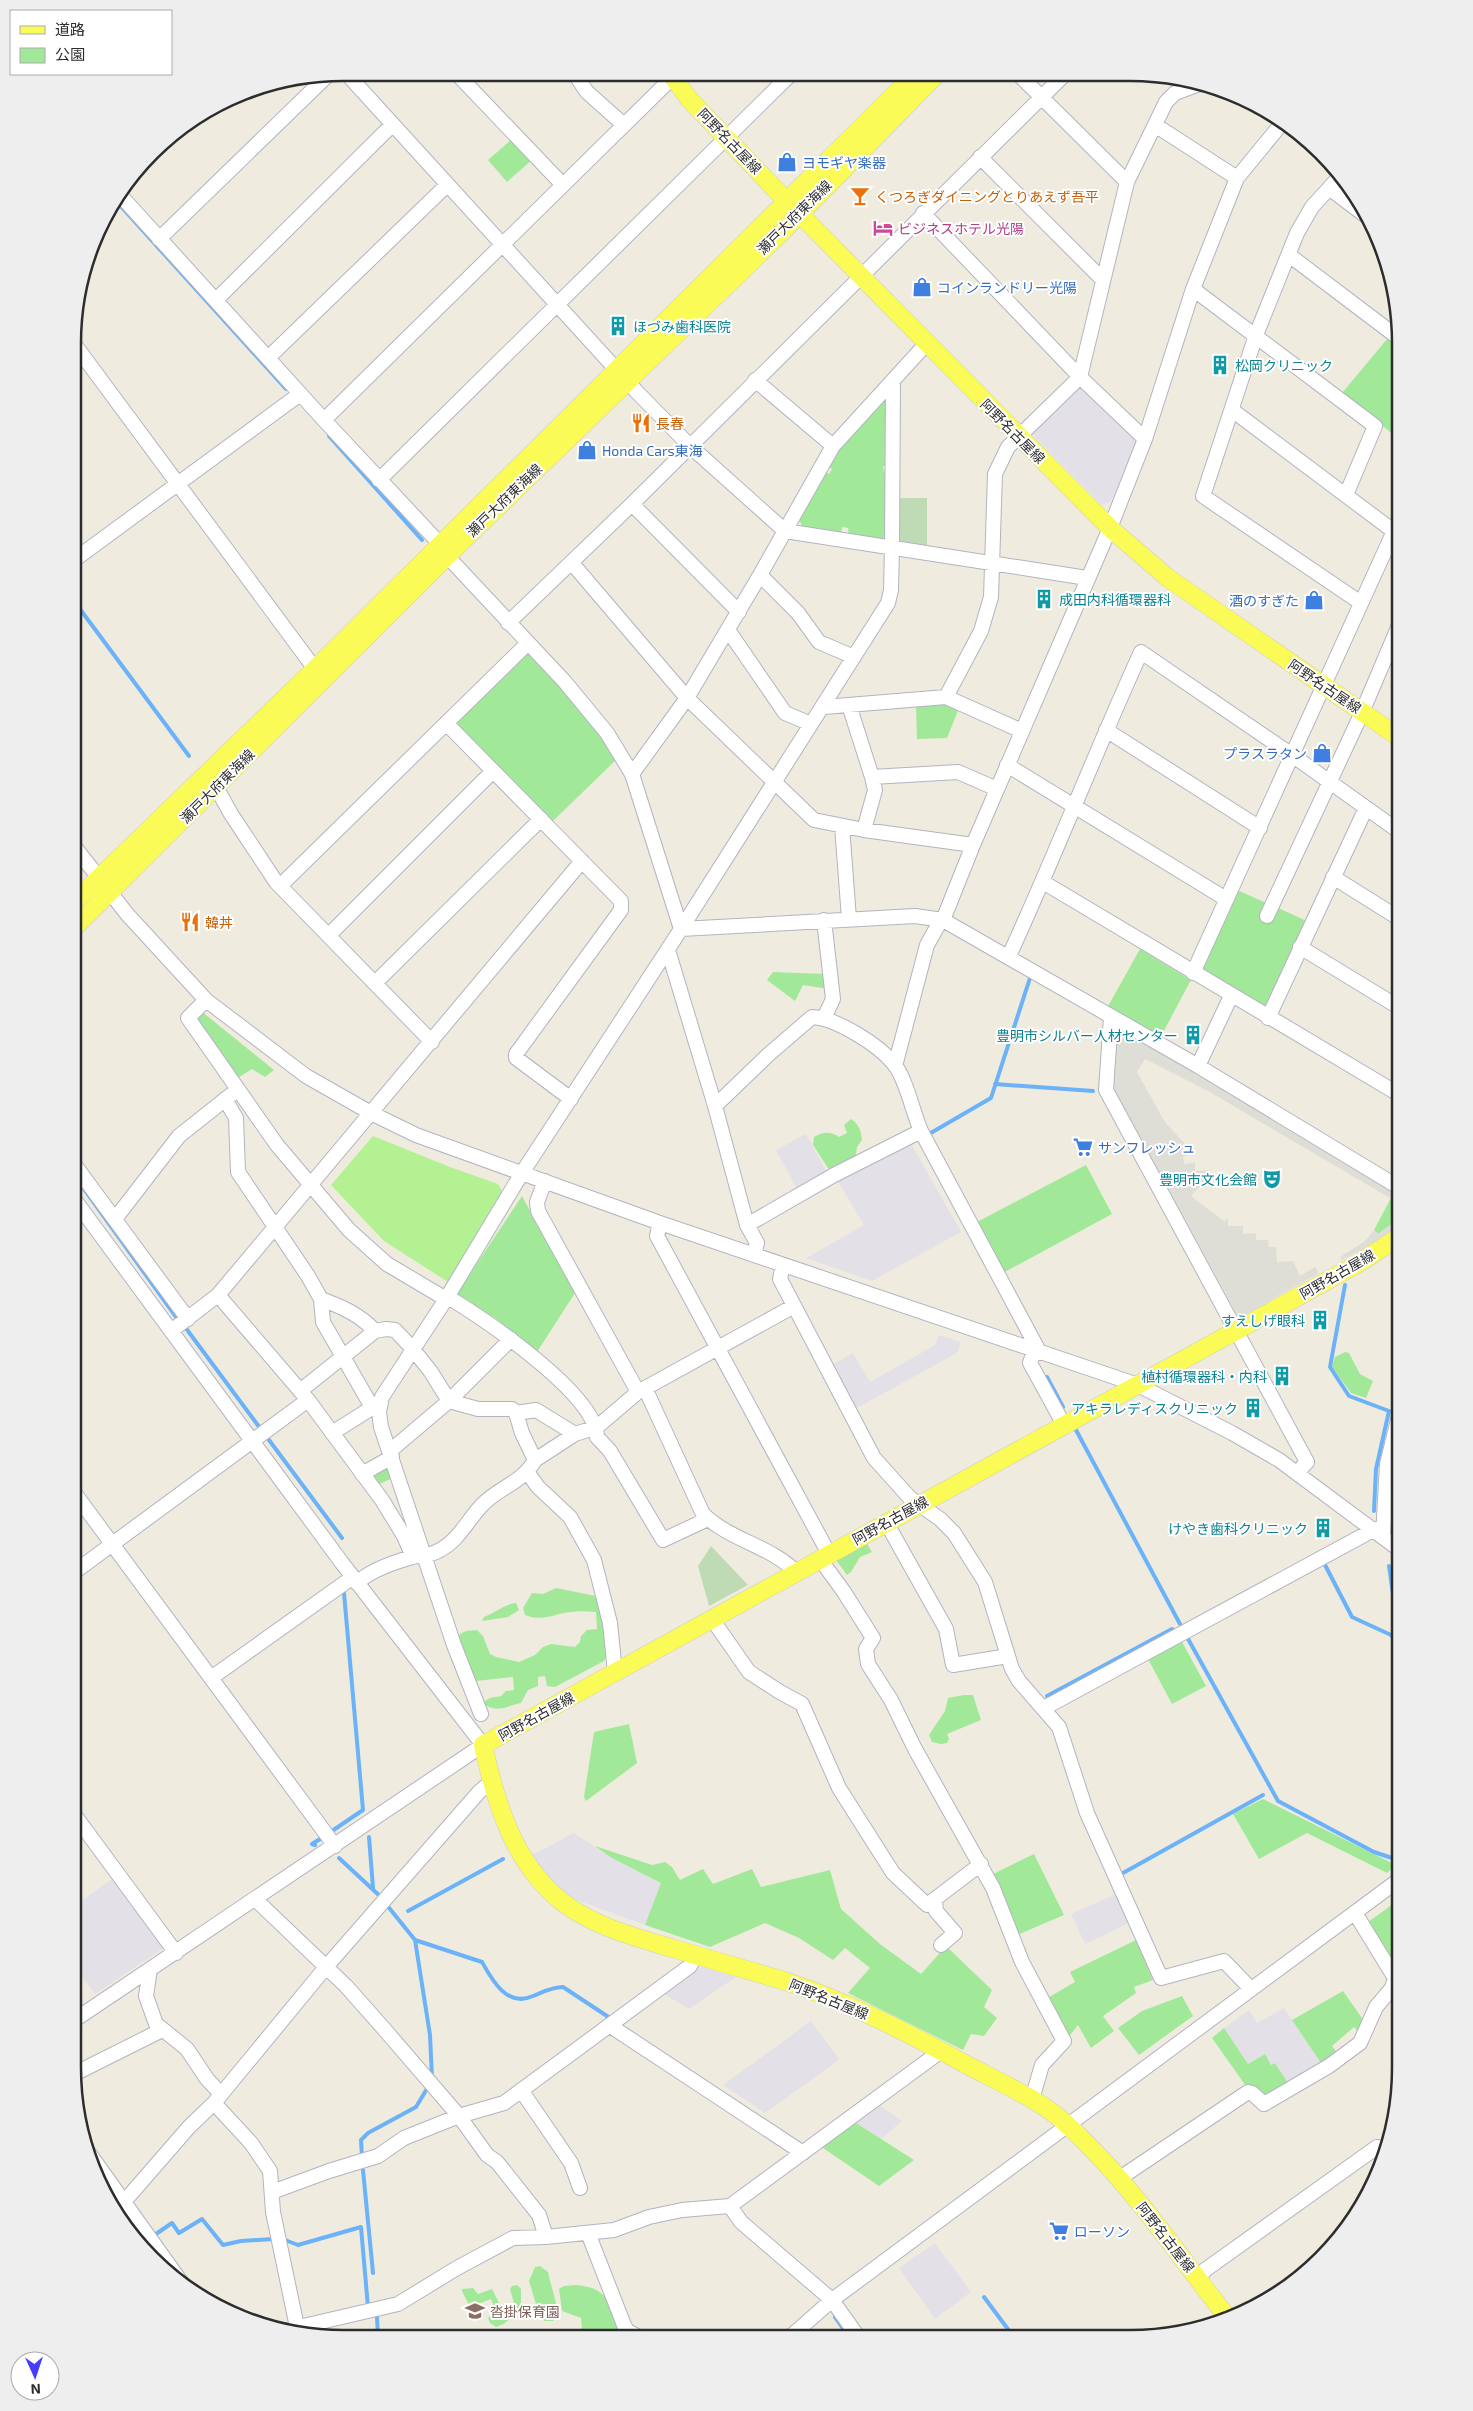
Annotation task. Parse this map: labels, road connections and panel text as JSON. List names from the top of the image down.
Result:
{
  "streets": {
    "main road": ["阿野名古屋線", "瀬戸大府東海線"]
  },
  "crossings": [
    ["阿野名古屋線", "瀬戸大府東海線"]
  ],
  "places": {
    "shop": [
      "ヨモギヤ楽器",
      "コインランドリー光陽",
      "Honda Cars東海",
      "酒のすぎた",
      "プラスラタン"
    ],
    "bar": ["くつろぎダイニングとりあえず吾平"],
    "hotel": ["ビジネスホテル光陽"],
    "building": [
      "ほづみ歯科医院",
      "松岡クリニック",
      "成田内科循環器科",
      "豊明市シルバー人材センター",
      "すえしげ眼科",
      "植村循環器科・内科",
      "アキラレディスクリニック",
      "けやき歯科クリニック"
    ],
    "restaurant": ["長春", "韓丼"],
    "supermarket": ["サンフレッシュ", "ローソン"],
    "theatre": ["豊明市文化会館"],
    "school or university": ["沓掛保育園"]
  },
  "legend": ["道路", "公園"],
  "north": "bottom"
}
